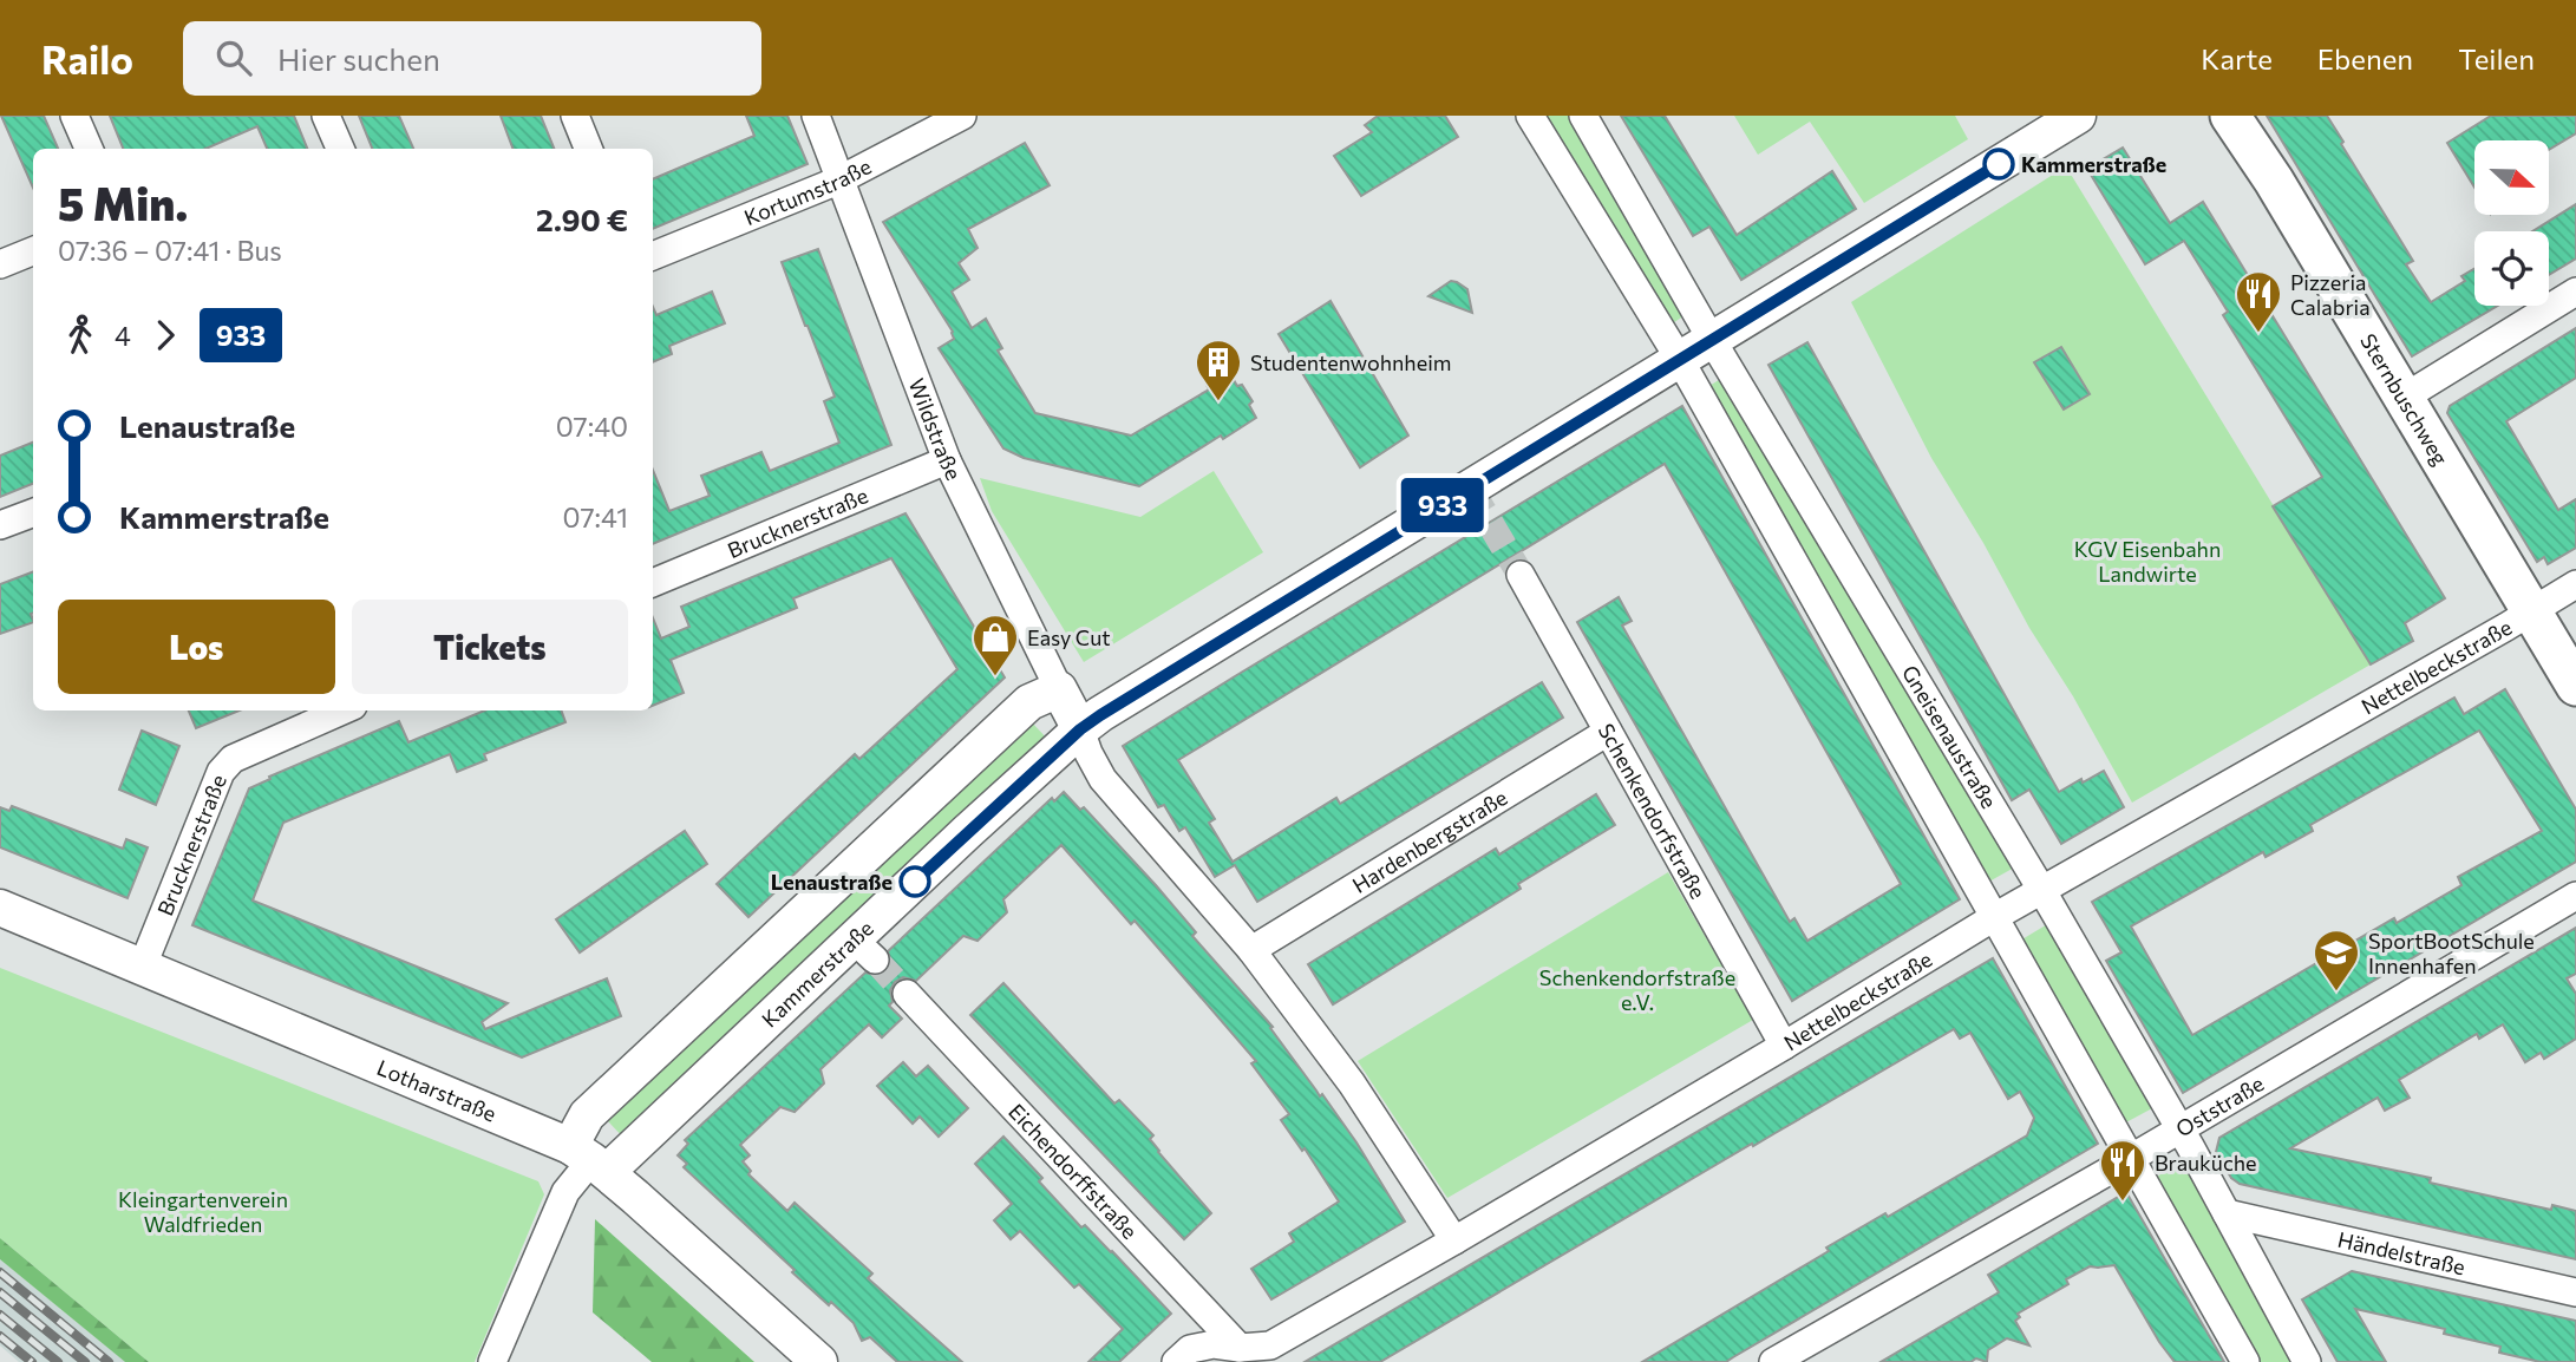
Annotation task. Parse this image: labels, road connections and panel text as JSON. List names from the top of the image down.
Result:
{
  "streets": {
    "main road": ["Sternbuschweg"],
    "street": [
      "Kortumstraße",
      "Wildstraße",
      "Brucknerstraße",
      "Nettelbeckstraße",
      "Gneisenaustraße",
      "Schenkendorfstraße",
      "Hardenbergstraße",
      "Kammerstraße",
      "Lotharstraße",
      "Oststraße",
      "Eichendorffstraße",
      "Händelstraße"
    ]
  },
  "crossings": [
    ["Kortumstraße", "Wildstraße"],
    ["Sternbuschweg", "Nettelbeckstraße"],
    ["Wildstraße", "Brucknerstraße"],
    ["Wildstraße", "Kammerstraße"],
    ["Brucknerstraße", "Lotharstraße"],
    ["Nettelbeckstraße", "Gneisenaustraße"],
    ["Nettelbeckstraße", "Schenkendorfstraße"],
    ["Nettelbeckstraße", "Eichendorffstraße"],
    ["Gneisenaustraße", "Kammerstraße"],
    ["Gneisenaustraße", "Oststraße"],
    ["Gneisenaustraße", "Händelstraße"],
    ["Schenkendorfstraße", "Hardenbergstraße"],
    ["Kammerstraße", "Lotharstraße"]
  ],
  "parks": ["KGV Eisenbahn Landwirte", "Schenkendorfstraße e.V.", "Kleingartenverein Waldfrieden"],
  "places": {
    "other": ["Kammerstraße", "Lenaustraße"],
    "restaurant": ["Pizzeria Calabria", "Brauküche"],
    "building": ["Studentenwohnheim"],
    "shop": ["Easy Cut"],
    "school or university": ["SportBootSchule Innenhafen"]
  },
  "lines": ["bus line 933"],
  "north": "right",
  "page": {
    "header": "Railo",
    "search": "Hier suchen",
    "nav": ["Karte", "Ebenen", "Teilen"],
    "on_map": "933",
    "heading": ["5 Min.", "07:36 – 07:41 · Bus", "2.90 €"],
    "legs": ["4", "933"],
    "list": [
      {
        "name": "Lenaustraße",
        "value": "07:40"
      },
      {
        "name": "Kammerstraße",
        "value": "07:41"
      }
    ],
    "buttons": ["Los", "Tickets"]
  }
}
